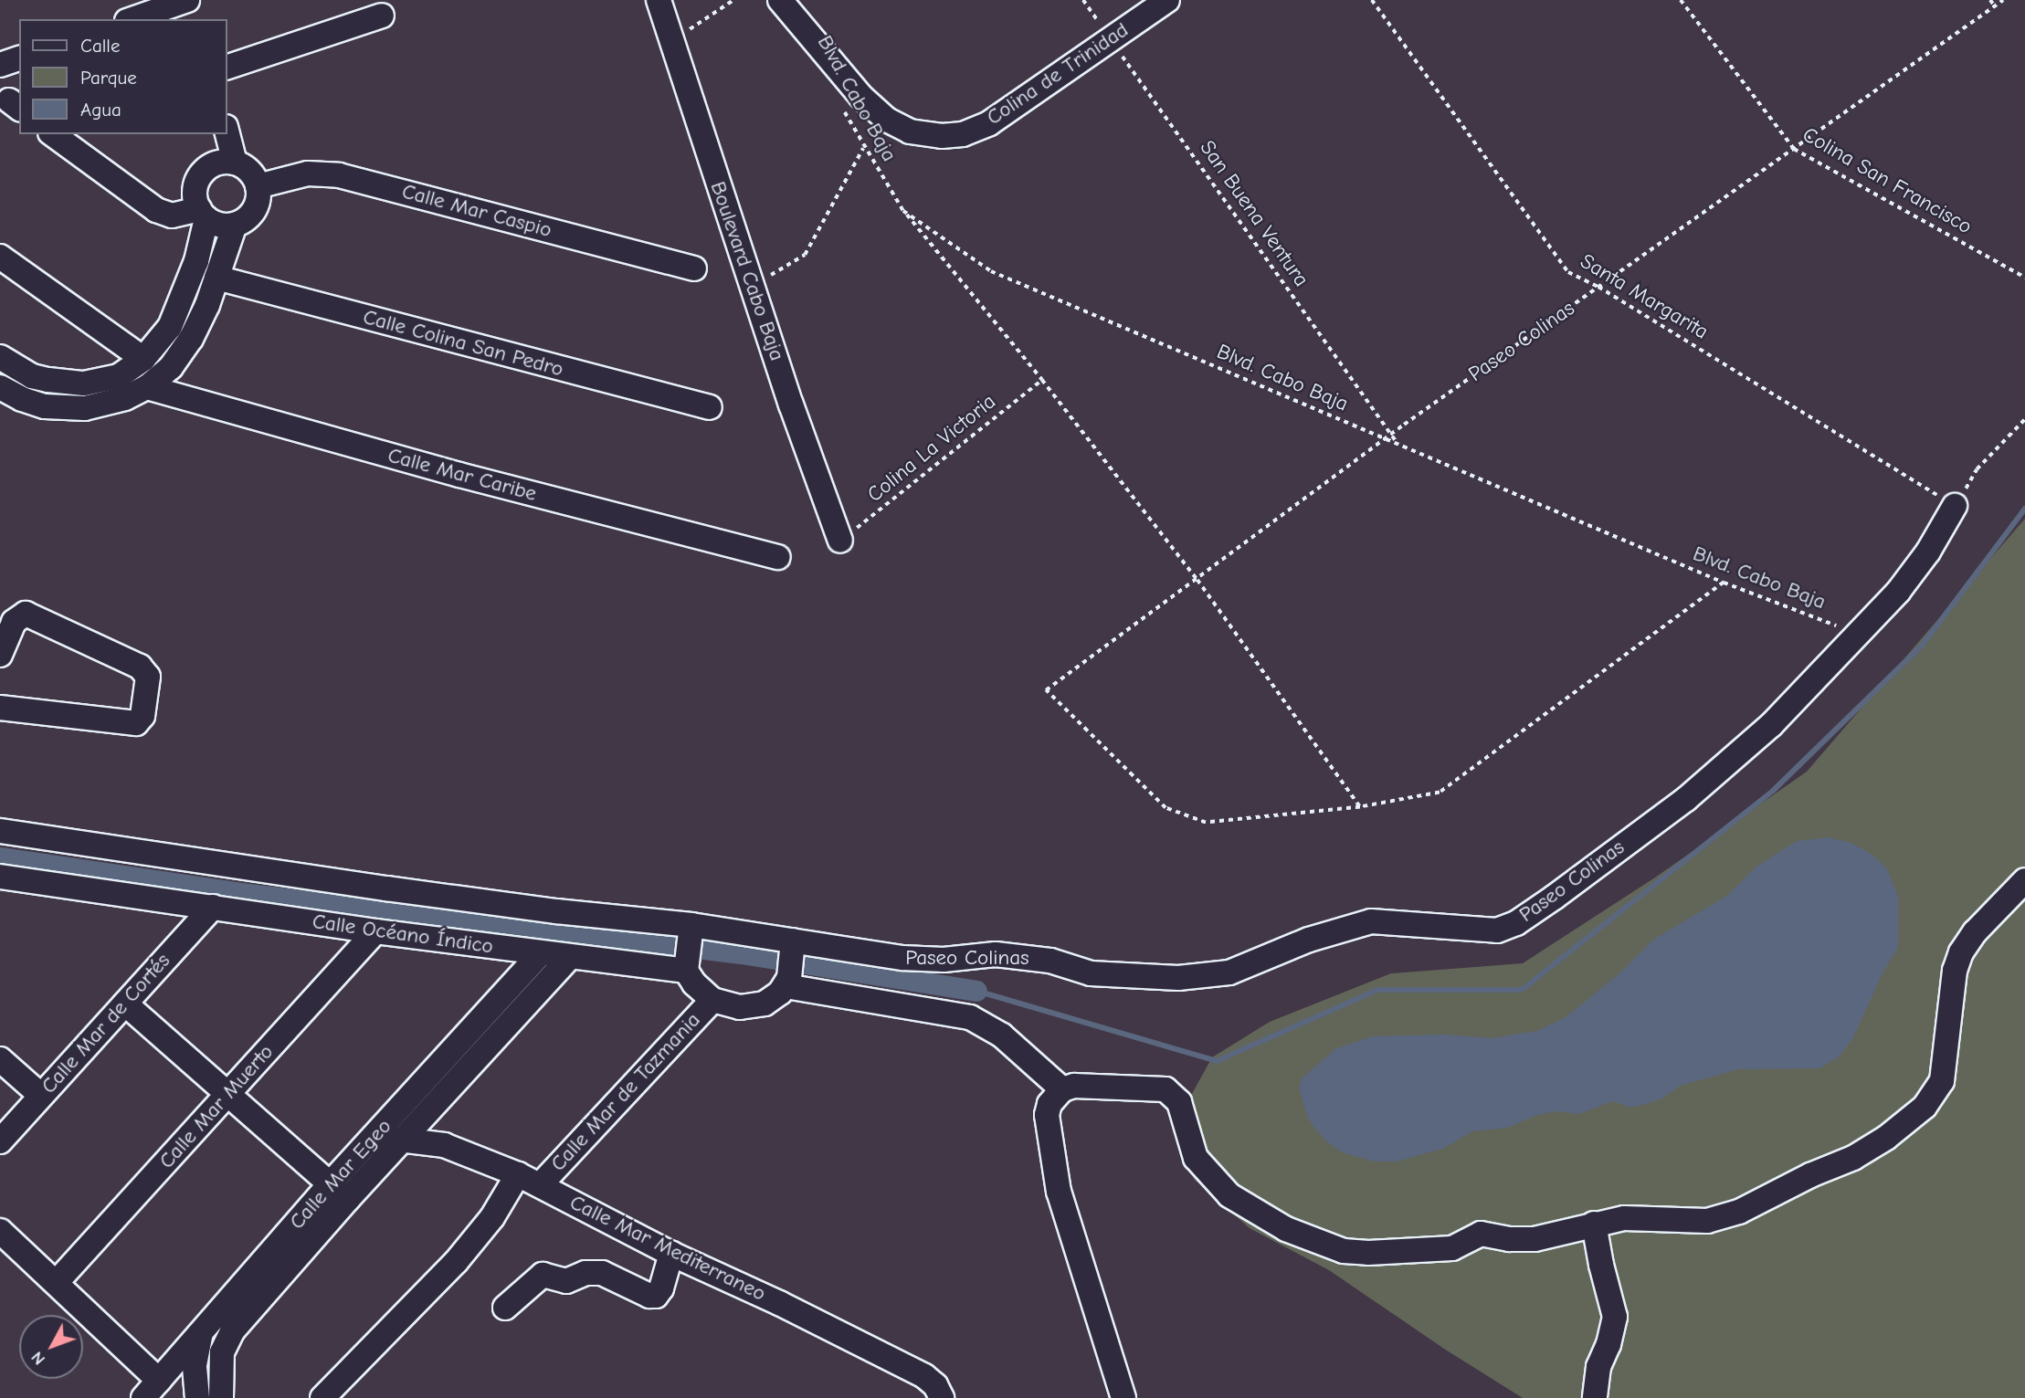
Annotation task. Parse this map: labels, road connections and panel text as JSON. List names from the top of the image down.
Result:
{
  "streets": {
    "street": [
      "Colina de Trinidad",
      "Calle Mar Caspio",
      "Boulevard Cabo Baja",
      "Paseo Colinas",
      "Calle Colina San Pedro",
      "Calle Mar Caribe",
      "Calle Océano Índico",
      "Calle Mar de Cortés",
      "Calle Mar de Tazmania",
      "Calle Mar Muerto",
      "Calle Mar Egeo",
      "Calle Mar Mediterraneo"
    ],
    "path": [
      "Blvd. Cabo Baja",
      "Colina San Francisco",
      "San Buena Ventura",
      "Santa Margarita",
      "Colina La Victoria"
    ]
  },
  "crossings": [
    ["Colina de Trinidad", "San Buena Ventura"],
    ["Blvd. Cabo Baja", "San Buena Ventura"],
    ["Blvd. Cabo Baja", "Paseo Colinas"],
    ["Colina San Francisco", "Paseo Colinas"],
    ["San Buena Ventura", "Paseo Colinas"],
    ["Boulevard Cabo Baja", "Colina La Victoria"],
    ["Santa Margarita", "Paseo Colinas"],
    ["Paseo Colinas", "Calle Océano Índico"],
    ["Calle Océano Índico", "Calle Mar de Cortés"],
    ["Calle Océano Índico", "Calle Mar Muerto"],
    ["Calle Océano Índico", "Calle Mar Egeo"],
    ["Calle Mar de Tazmania", "Calle Mar Mediterraneo"],
    ["Calle Mar Egeo", "Calle Mar Mediterraneo"]
  ],
  "legend": ["Calle", "Parque", "Agua"],
  "north": "bottom left"
}
